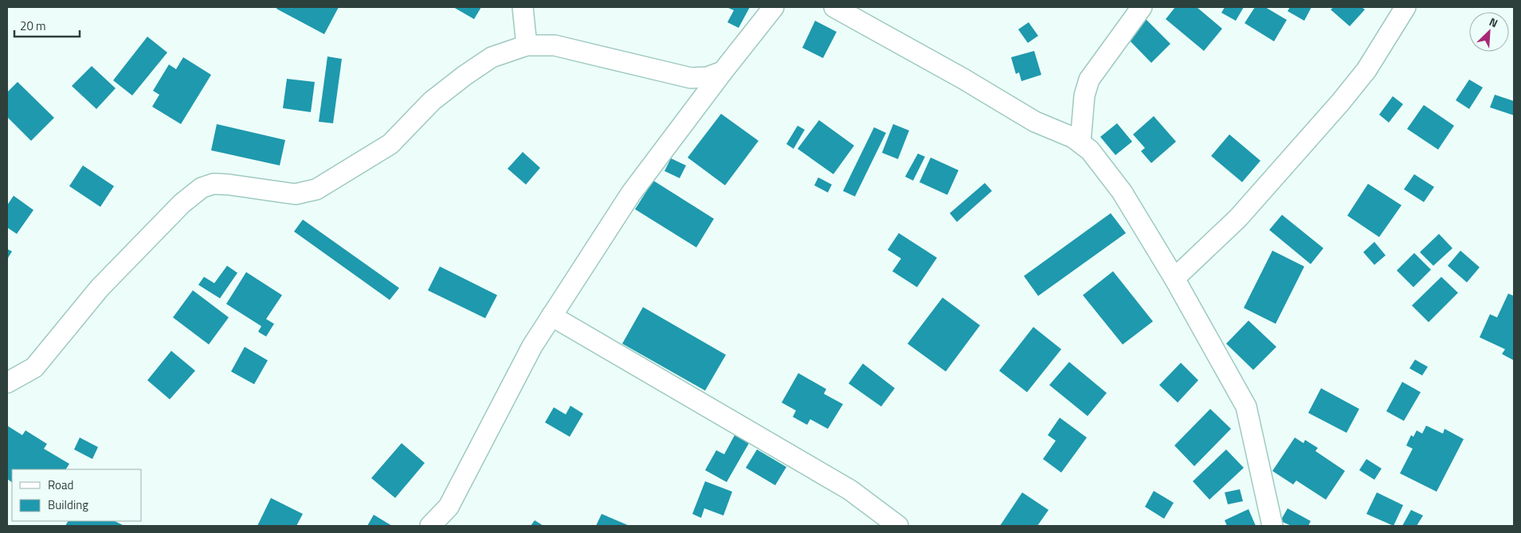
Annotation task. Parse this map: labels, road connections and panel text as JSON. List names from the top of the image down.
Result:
{
  "legend": ["Road", "Building"],
  "scale_bar": "20 m",
  "north": "top right"
}
